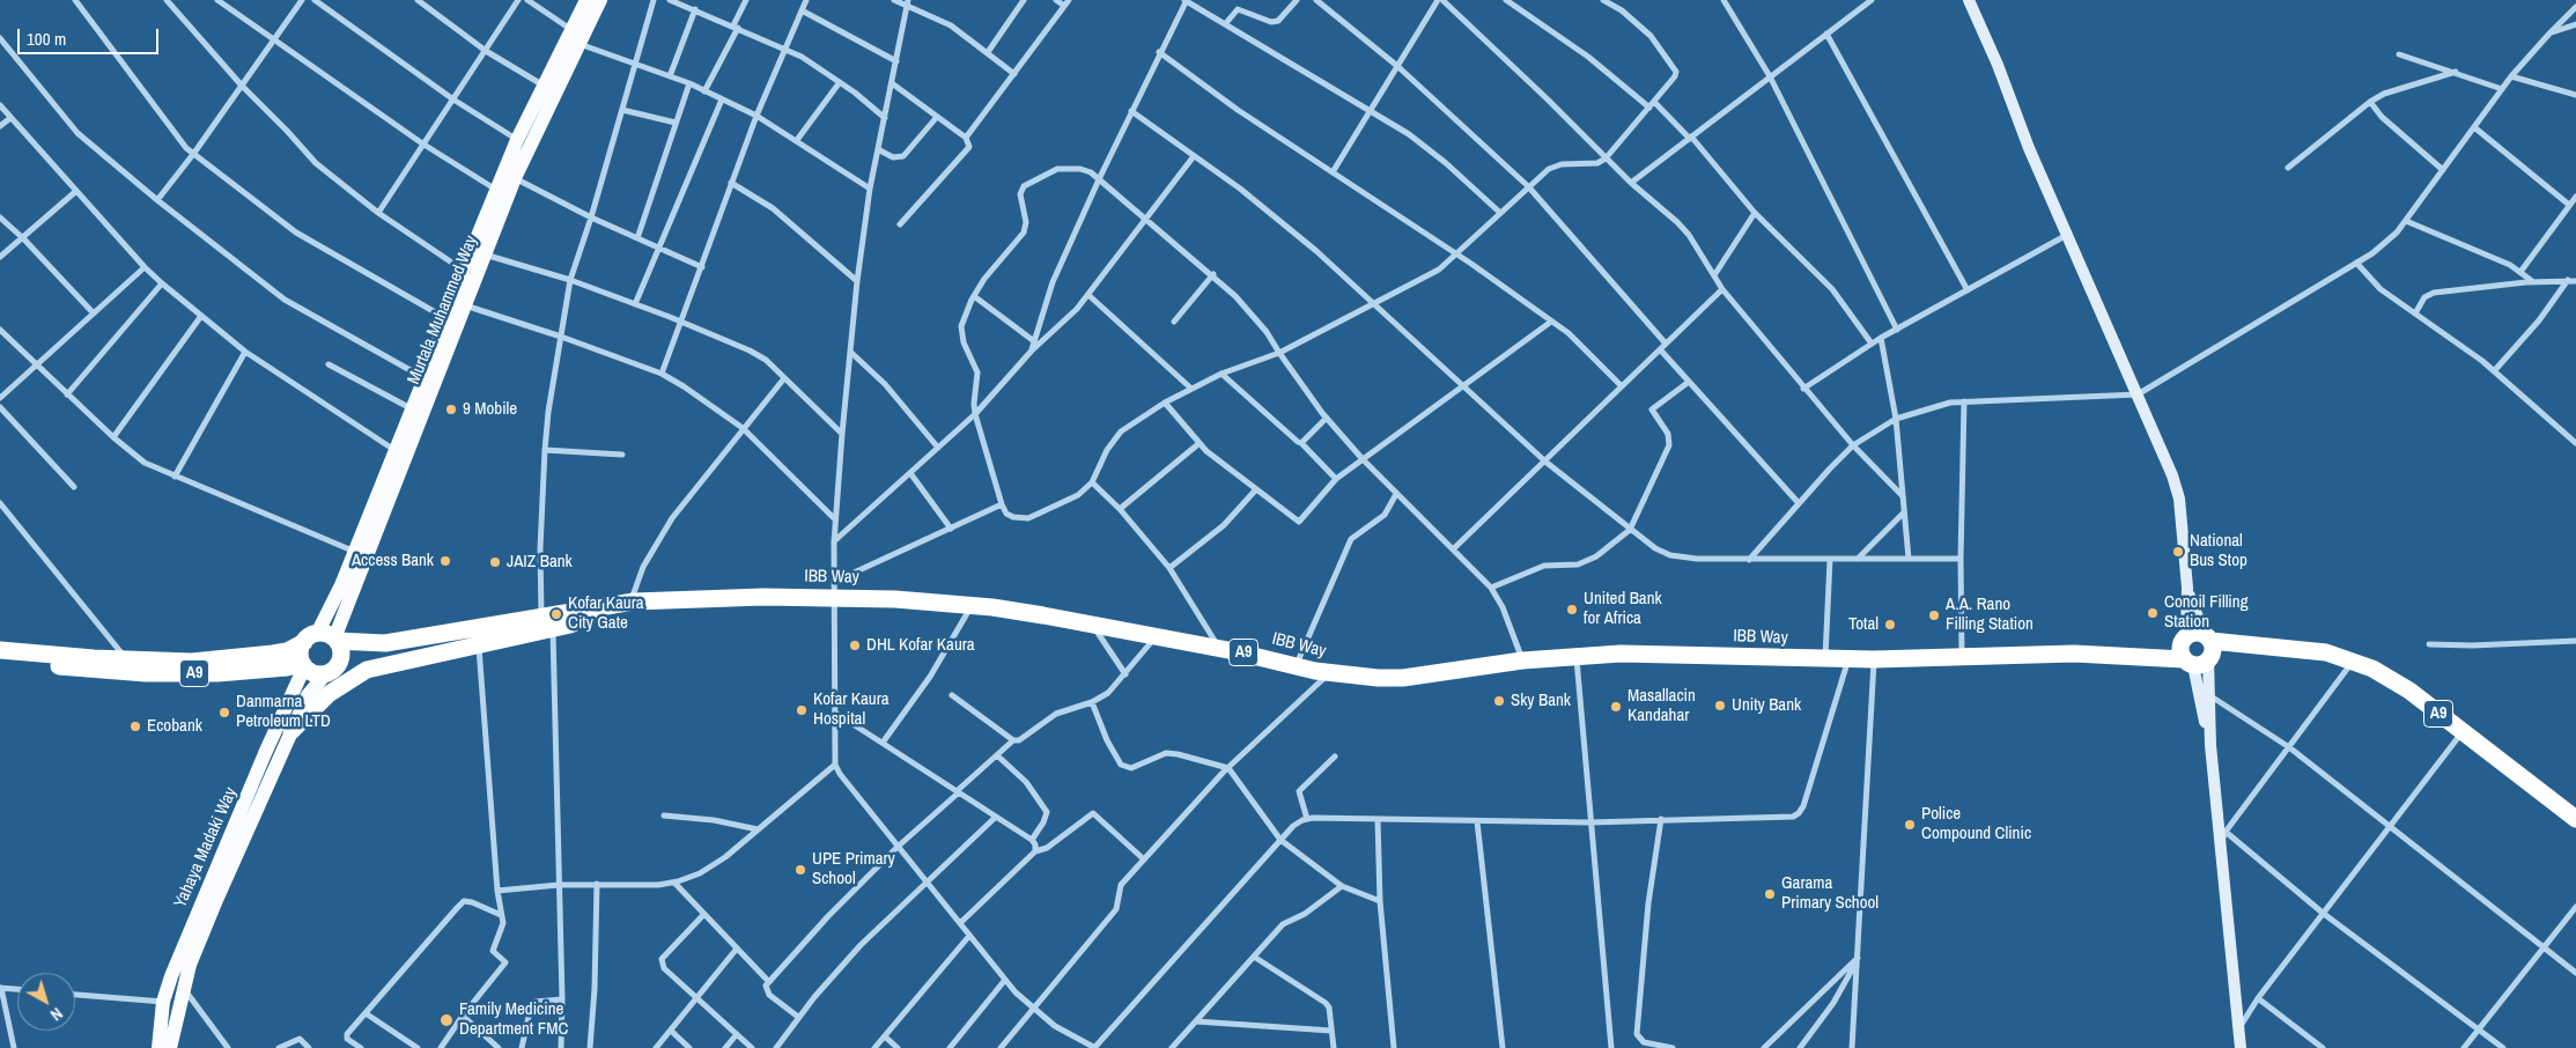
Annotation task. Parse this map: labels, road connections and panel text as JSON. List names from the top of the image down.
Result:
{
  "streets": {
    "highway": ["IBB Way", "A9"],
    "main road": ["Murtala Muhammed Way", "Yahaya Madaki Way"]
  },
  "crossings": [
    ["Murtala Muhammed Way", "IBB Way"],
    ["Murtala Muhammed Way", "A9"],
    ["Murtala Muhammed Way", "Yahaya Madaki Way"],
    ["IBB Way", "A9"],
    ["IBB Way", "Yahaya Madaki Way"],
    ["A9", "Yahaya Madaki Way"]
  ],
  "places": [
    "9 Mobile",
    "National Bus Stop",
    "Access Bank",
    "JAIZ Bank",
    "United Bank for Africa",
    "Conoil Filling Station",
    "Kofar Kaura City Gate",
    "A.A. Rano Filling Station",
    "Total",
    "DHL Kofar Kaura",
    "Sky Bank",
    "Unity Bank",
    "Masallacin Kandahar",
    "Kofar Kaura Hospital",
    "Danmarna Petroleum LTD",
    "Ecobank",
    "Police Compound Clinic",
    "UPE Primary School",
    "Garama Primary School",
    "Family Medicine Department FMC"
  ],
  "scale_bar": "100 m",
  "north": "bottom right"
}
